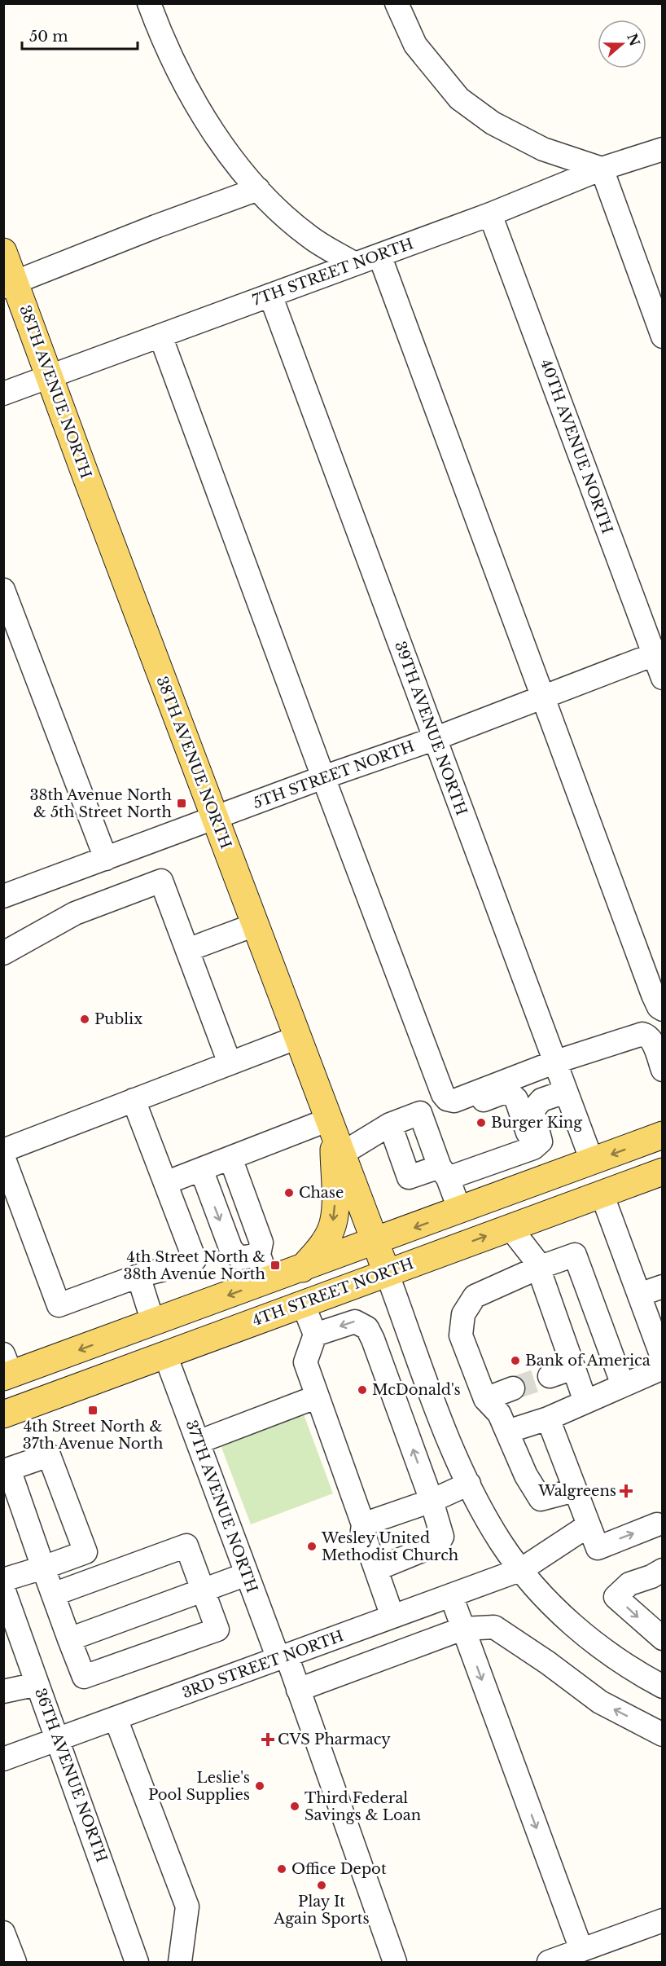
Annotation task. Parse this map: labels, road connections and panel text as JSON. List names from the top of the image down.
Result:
{
  "streets": {
    "main road": ["38TH AVENUE NORTH", "4TH STREET NORTH"],
    "street": [
      "7TH STREET NORTH",
      "40TH AVENUE NORTH",
      "39TH AVENUE NORTH",
      "5TH STREET NORTH",
      "37TH AVENUE NORTH",
      "3RD STREET NORTH",
      "36TH AVENUE NORTH"
    ]
  },
  "crossings": [
    ["7TH STREET NORTH", "38TH AVENUE NORTH"],
    ["7TH STREET NORTH", "40TH AVENUE NORTH"],
    ["7TH STREET NORTH", "39TH AVENUE NORTH"],
    ["38TH AVENUE NORTH", "5TH STREET NORTH"],
    ["38TH AVENUE NORTH", "4TH STREET NORTH"],
    ["40TH AVENUE NORTH", "5TH STREET NORTH"],
    ["39TH AVENUE NORTH", "5TH STREET NORTH"],
    ["4TH STREET NORTH", "37TH AVENUE NORTH"],
    ["37TH AVENUE NORTH", "3RD STREET NORTH"],
    ["3RD STREET NORTH", "36TH AVENUE NORTH"]
  ],
  "places": {
    "transit": ["38th Avenue North & 5th Street North", "4th Street North & 38th Avenue North", "4th Street North & 37th Avenue North"],
    "other": [
      "Publix",
      "Burger King",
      "Chase",
      "Bank of America",
      "McDonald's",
      "Wesley United Methodist Church",
      "Leslie's Pool Supplies",
      "Third Federal Savings & Loan",
      "Office Depot",
      "Play It Again Sports"
    ],
    "health": ["Walgreens", "CVS Pharmacy"]
  },
  "scale_bar": "50 m",
  "north": "right"
}
